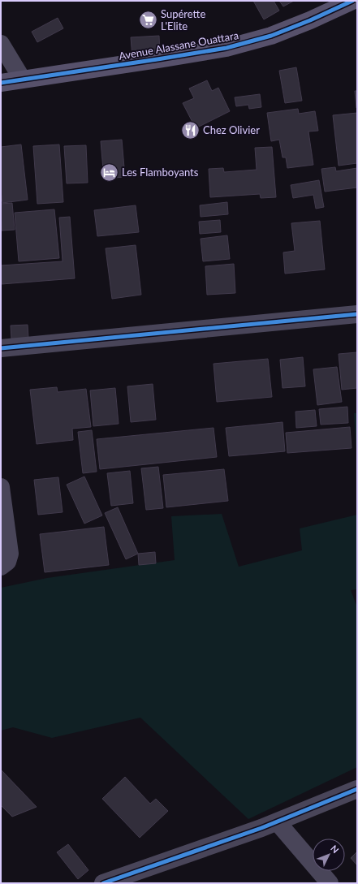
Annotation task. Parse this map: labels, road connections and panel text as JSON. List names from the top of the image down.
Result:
{
  "streets": {
    "street": ["Avenue Alassane Ouattara"]
  },
  "places": {
    "supermarket": ["Supérette L'Elite"],
    "restaurant": ["Chez Olivier"],
    "hotel": ["Les Flamboyants"]
  },
  "north": "top right"
}
